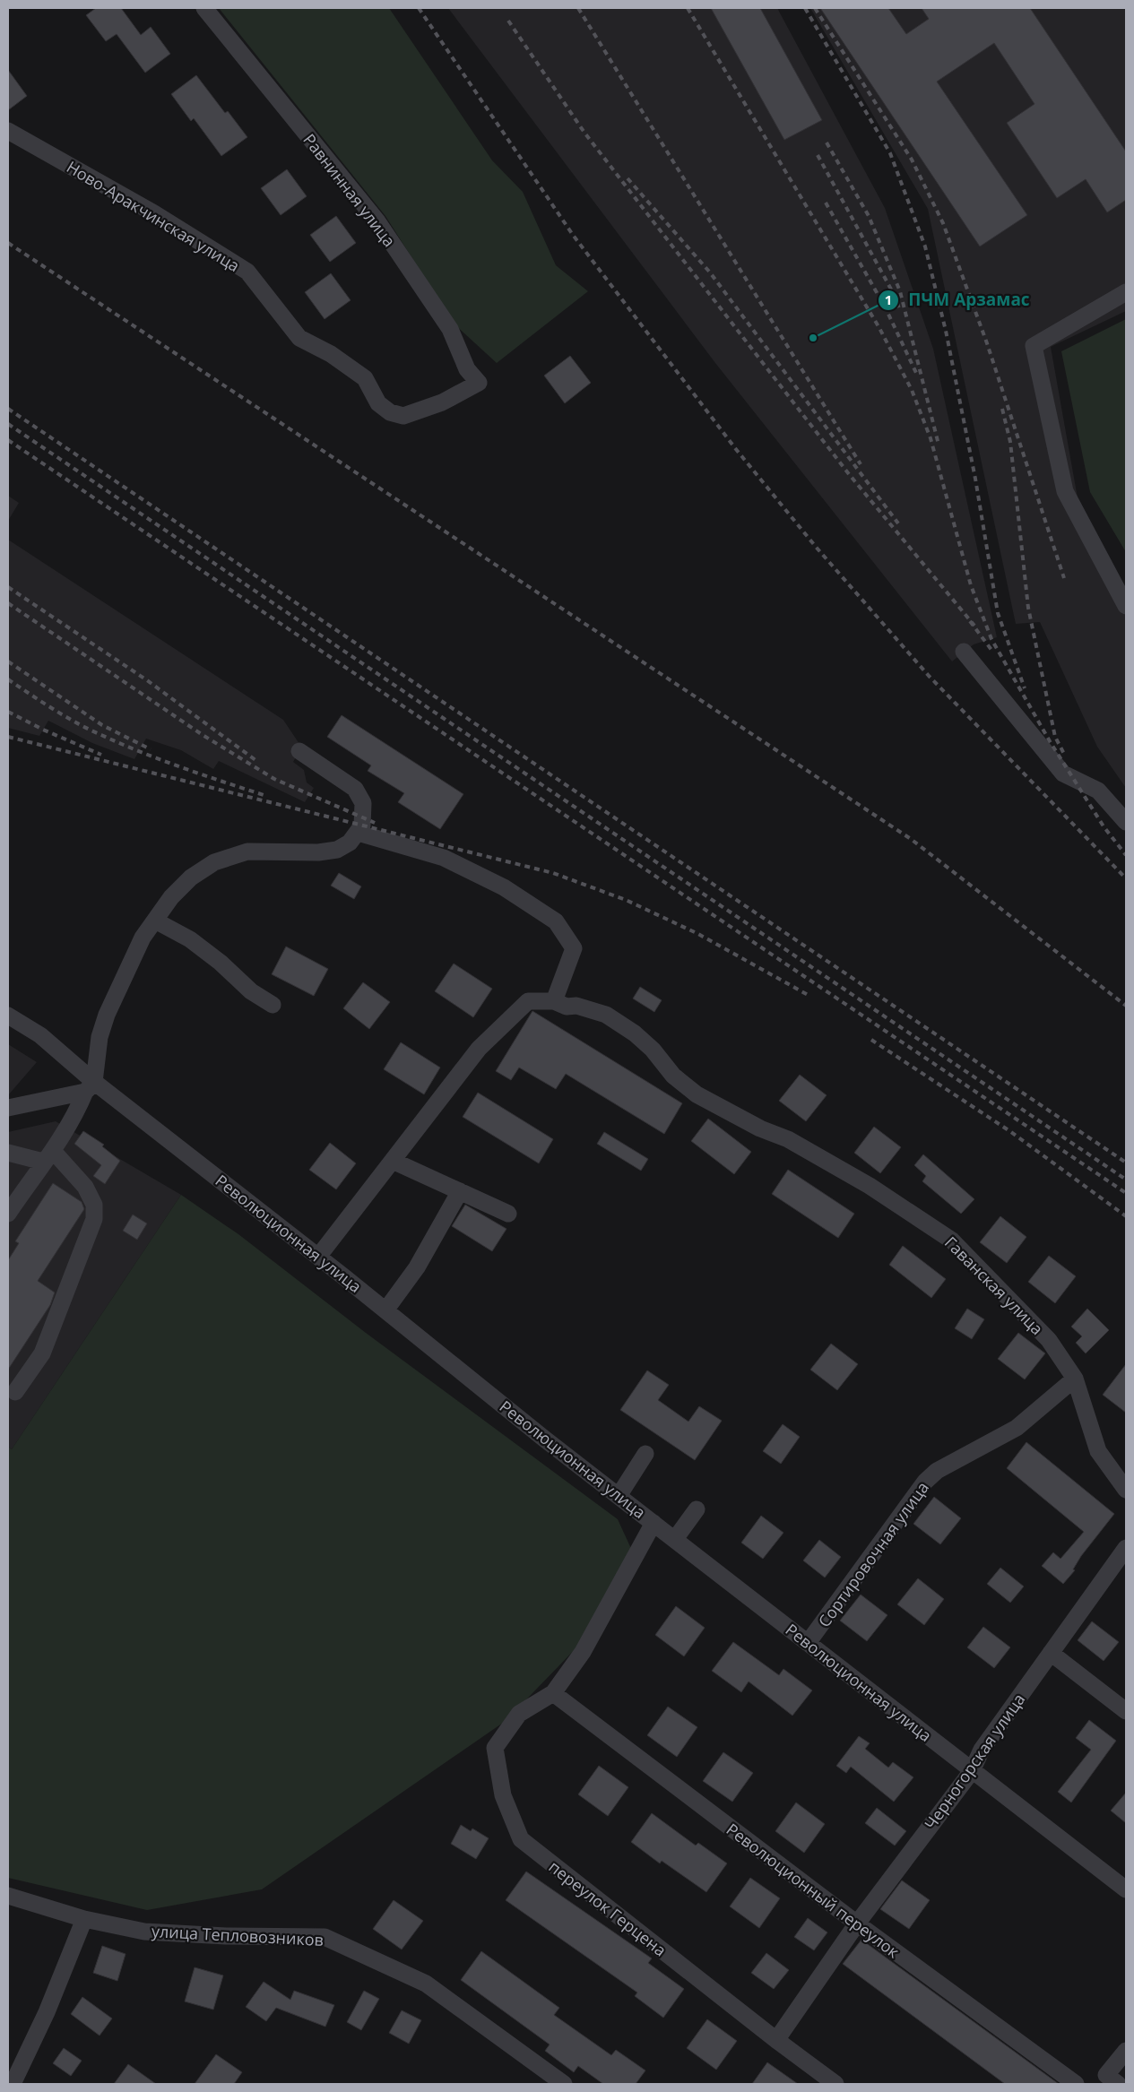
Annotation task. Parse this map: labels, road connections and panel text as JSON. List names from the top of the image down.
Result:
{
  "streets": {
    "street": [
      "Равнинная улица",
      "Ново-Аракчинская улица",
      "Революционная улица",
      "Гаванская улица",
      "Сортировочная улица",
      "Черногорская улица",
      "Революционный переулок",
      "переулок Герцена",
      "улица Тепловозников"
    ]
  },
  "crossings": [
    ["Равнинная улица", "Ново-Аракчинская улица"],
    ["Революционная улица", "Гаванская улица"],
    ["Революционная улица", "Сортировочная улица"],
    ["Революционная улица", "Черногорская улица"],
    ["Гаванская улица", "Сортировочная улица"],
    ["Черногорская улица", "Революционный переулок"],
    ["Черногорская улица", "переулок Герцена"],
    ["Революционный переулок", "переулок Герцена"]
  ],
  "places": ["ПЧМ Арзамас"]
}
